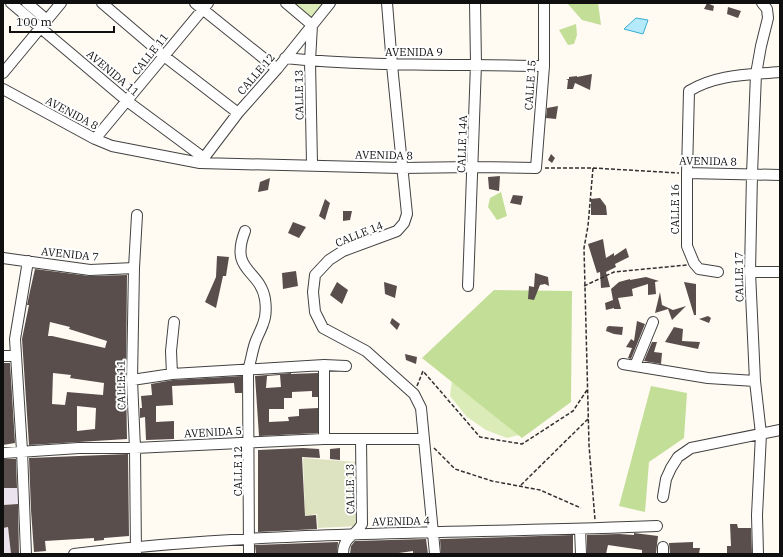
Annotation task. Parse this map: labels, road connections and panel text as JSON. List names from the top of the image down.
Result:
{
  "streets": {
    "street": [
      "AVENIDA 9",
      "CALLE 11",
      "AVENIDA 11",
      "CALLE 12",
      "CALLE 15",
      "CALLE 13",
      "AVENIDA 8",
      "CALLE 14A",
      "CALLE 16",
      "CALLE 14",
      "AVENIDA 7",
      "CALLE 17",
      "AVENIDA 5",
      "AVENIDA 4"
    ]
  },
  "crossings": [
    ["AVENIDA 9", "CALLE 12"],
    ["AVENIDA 9", "CALLE 15"],
    ["AVENIDA 9", "CALLE 13"],
    ["AVENIDA 9", "CALLE 14A"],
    ["AVENIDA 9", "CALLE 14"],
    ["CALLE 11", "AVENIDA 11"],
    ["CALLE 11", "AVENIDA 8"],
    ["CALLE 11", "AVENIDA 7"],
    ["CALLE 11", "AVENIDA 5"],
    ["CALLE 11", "AVENIDA 4"],
    ["AVENIDA 11", "CALLE 12"],
    ["AVENIDA 11", "AVENIDA 8"],
    ["CALLE 12", "CALLE 13"],
    ["CALLE 12", "AVENIDA 8"],
    ["CALLE 12", "AVENIDA 5"],
    ["CALLE 12", "AVENIDA 4"],
    ["CALLE 15", "AVENIDA 8"],
    ["CALLE 13", "AVENIDA 8"],
    ["CALLE 13", "AVENIDA 5"],
    ["CALLE 13", "AVENIDA 4"],
    ["AVENIDA 8", "CALLE 14A"],
    ["AVENIDA 8", "CALLE 16"],
    ["AVENIDA 8", "CALLE 14"],
    ["AVENIDA 8", "CALLE 17"],
    ["CALLE 16", "CALLE 17"],
    ["CALLE 14", "AVENIDA 5"],
    ["CALLE 14", "AVENIDA 4"]
  ],
  "scale_bar": "100 m"
}
